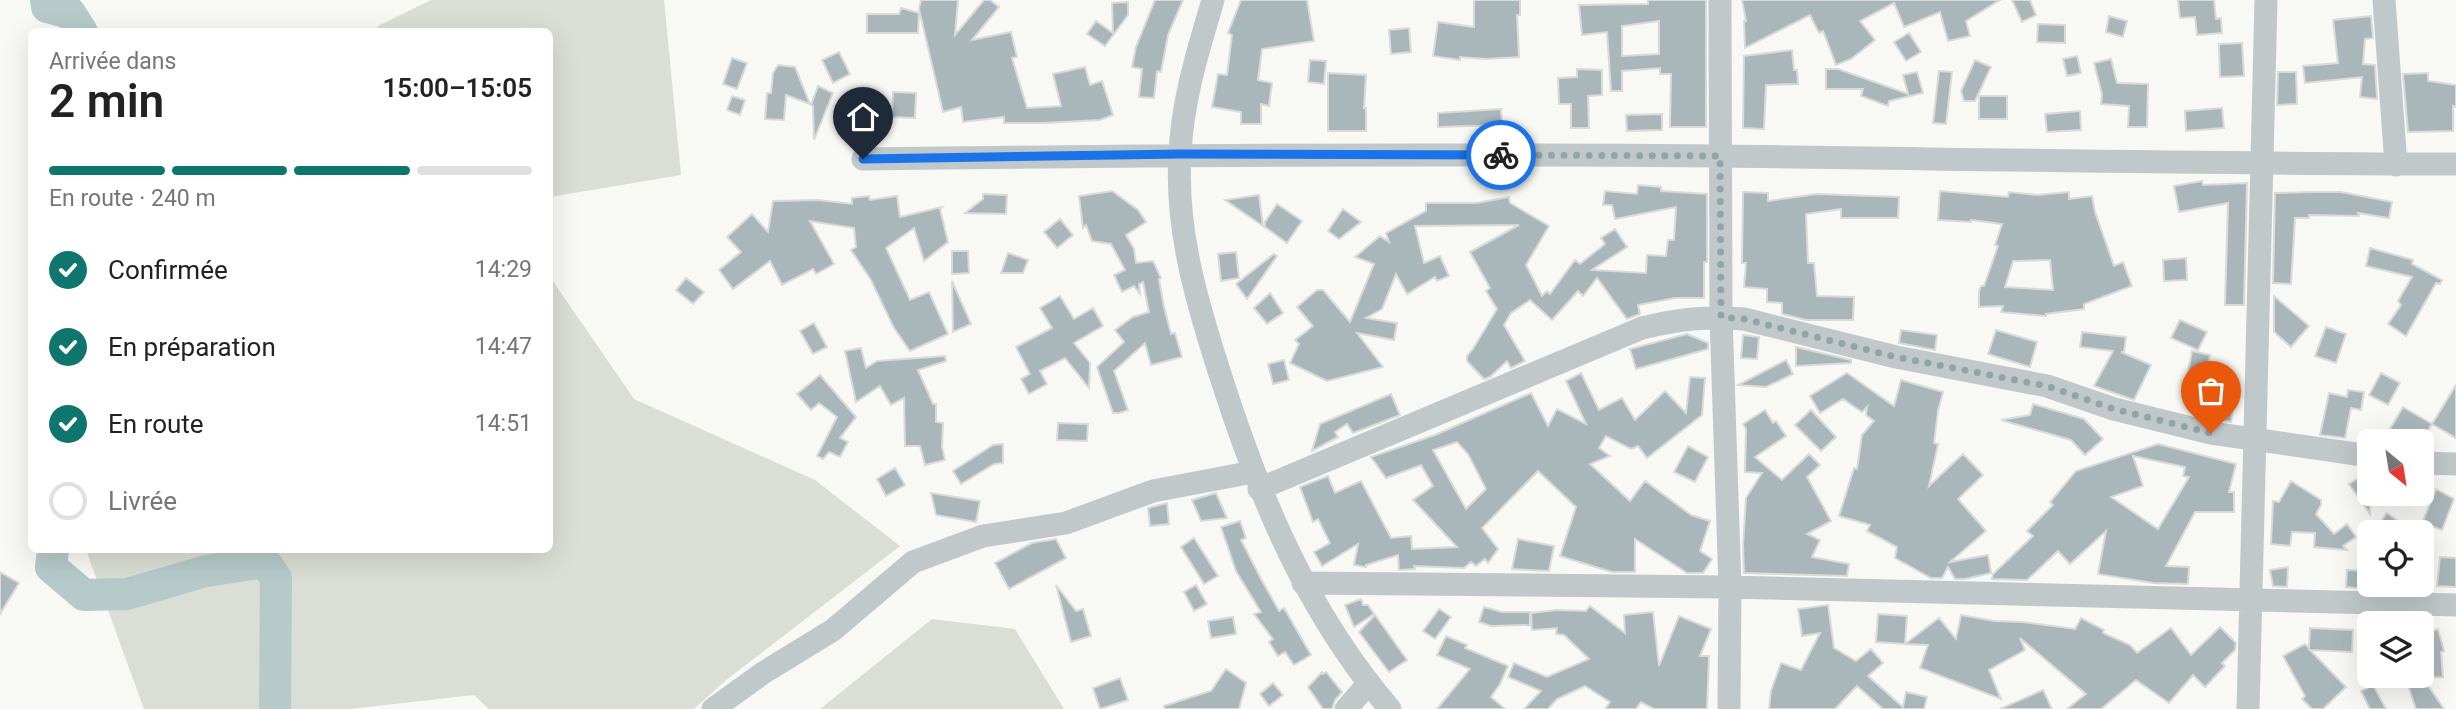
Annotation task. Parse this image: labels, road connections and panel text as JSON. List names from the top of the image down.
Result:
{
  "north": "bottom right",
  "page": {
    "heading": ["2 min", "Arrivée dans", "15:00–15:05"],
    "bar": "En route · 240 m",
    "list": [
      ["Confirmée", "14:29"],
      ["En préparation", "14:47"],
      ["En route", "14:51"],
      "Livrée"
    ]
  }
}
